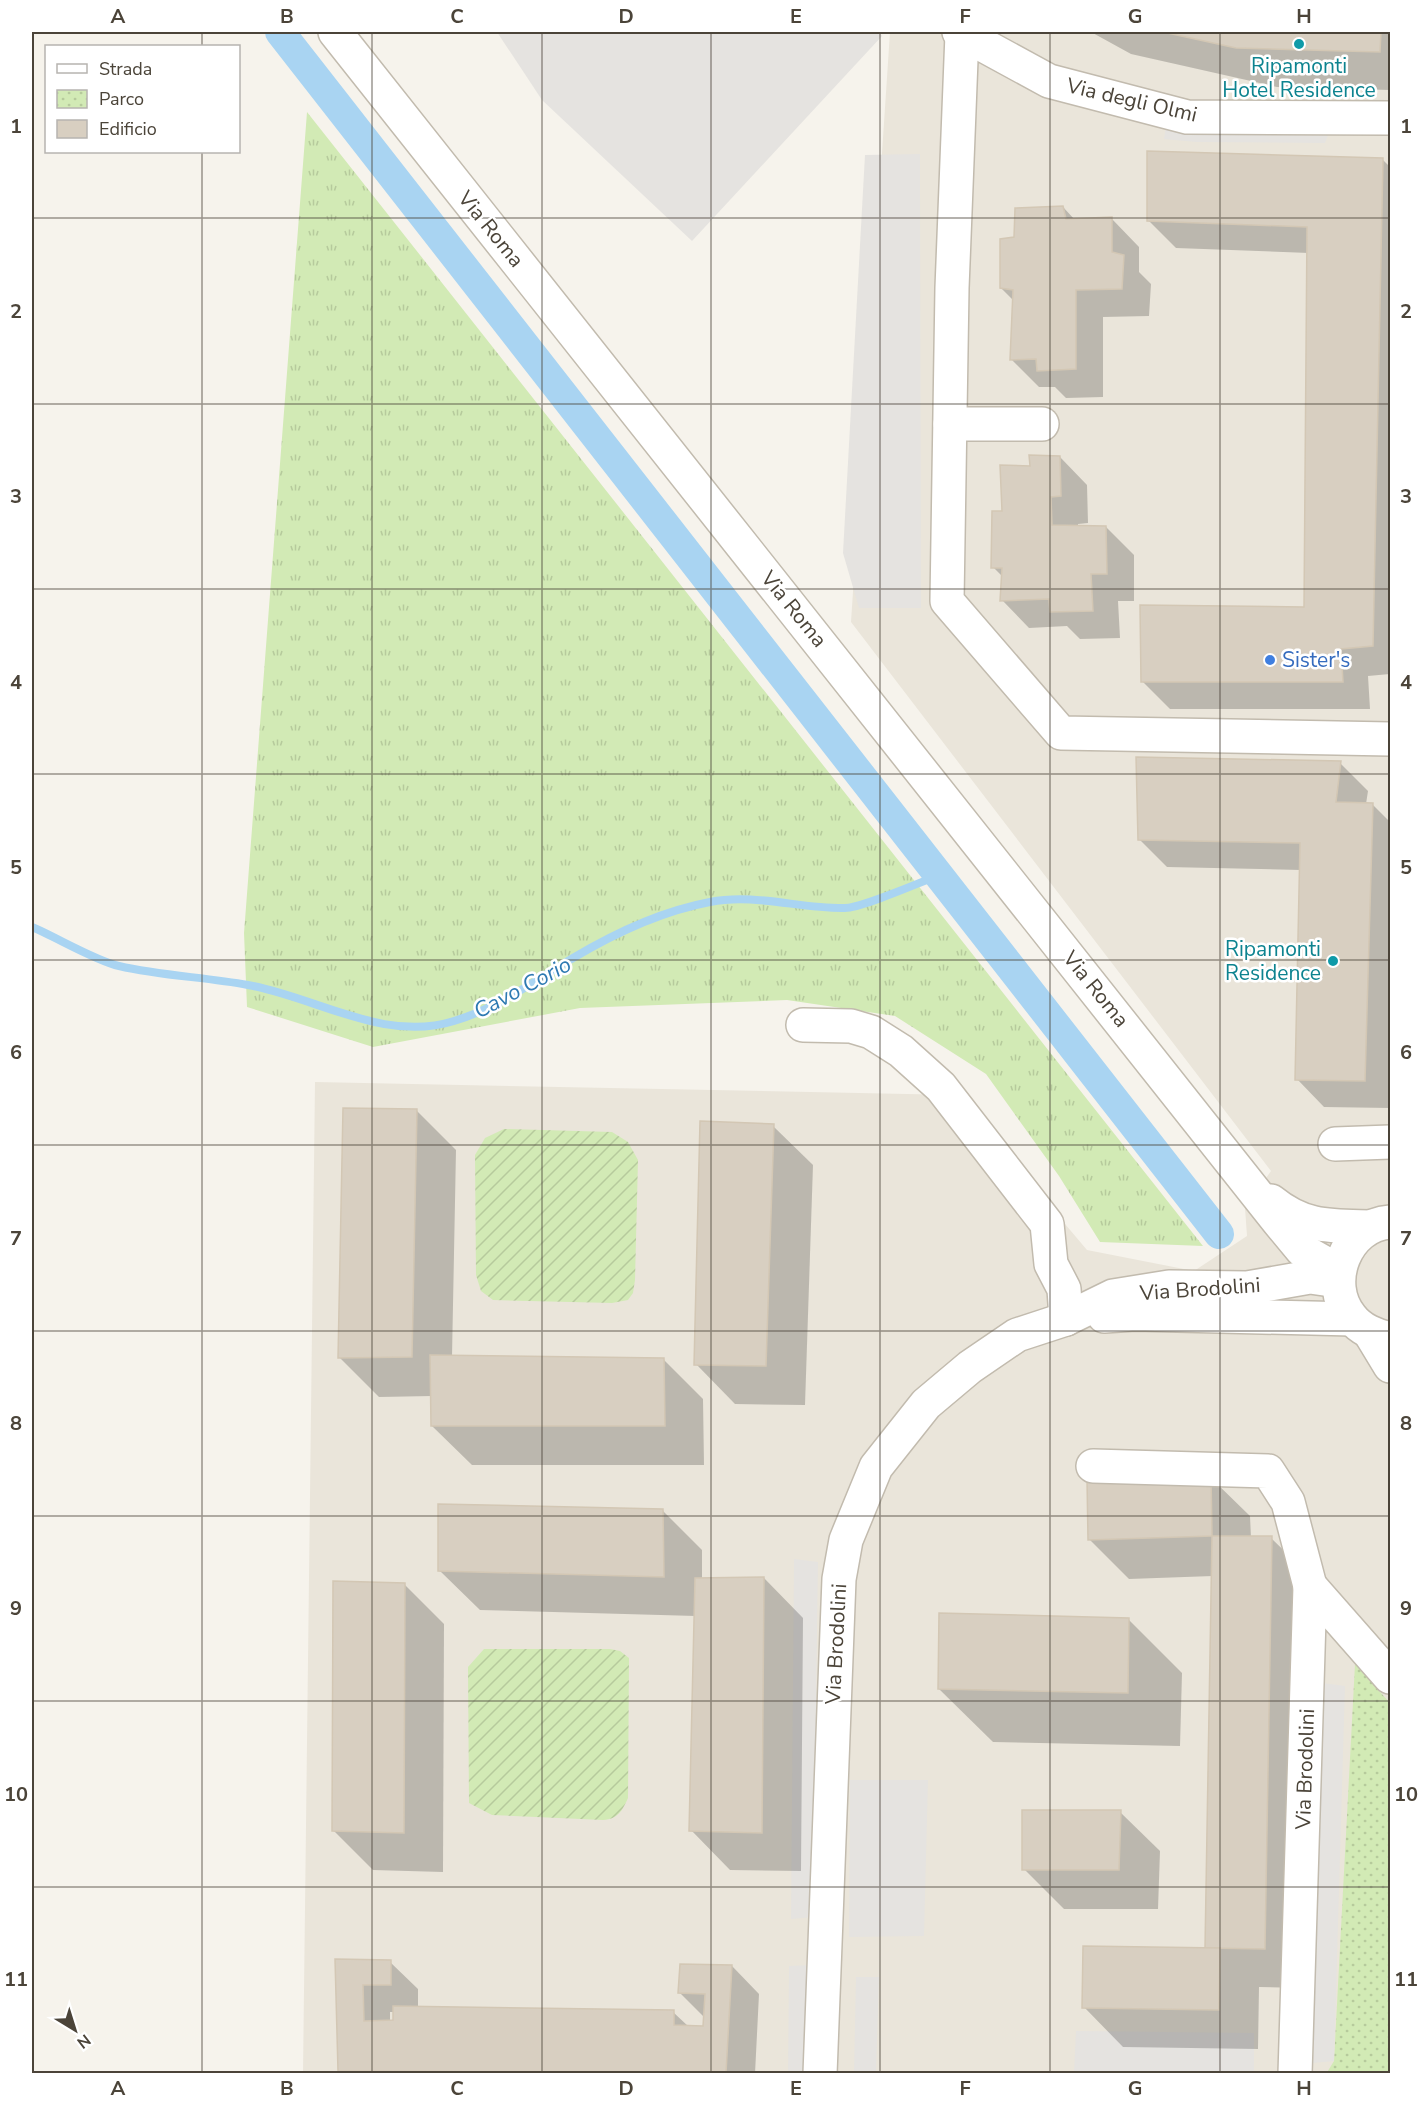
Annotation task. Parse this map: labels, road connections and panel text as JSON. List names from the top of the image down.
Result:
{
  "streets": {
    "street": ["Via degli Olmi", "Via Roma", "Via Brodolini"]
  },
  "crossings": [
    ["Via Roma", "Via Brodolini"]
  ],
  "water": ["Cavo Corio"],
  "places": ["Ripamonti Hotel Residence", "Sister's", "Ripamonti Residence"],
  "legend": ["Strada", "Parco", "Edificio"],
  "north": "bottom right",
  "grid": {
    "columns": [
      "A",
      "B",
      "C",
      "D",
      "E",
      "F",
      "G",
      "H"
    ],
    "rows": [
      "1",
      "2",
      "3",
      "4",
      "5",
      "6",
      "7",
      "8",
      "9",
      "10",
      "11"
    ]
  }
}
